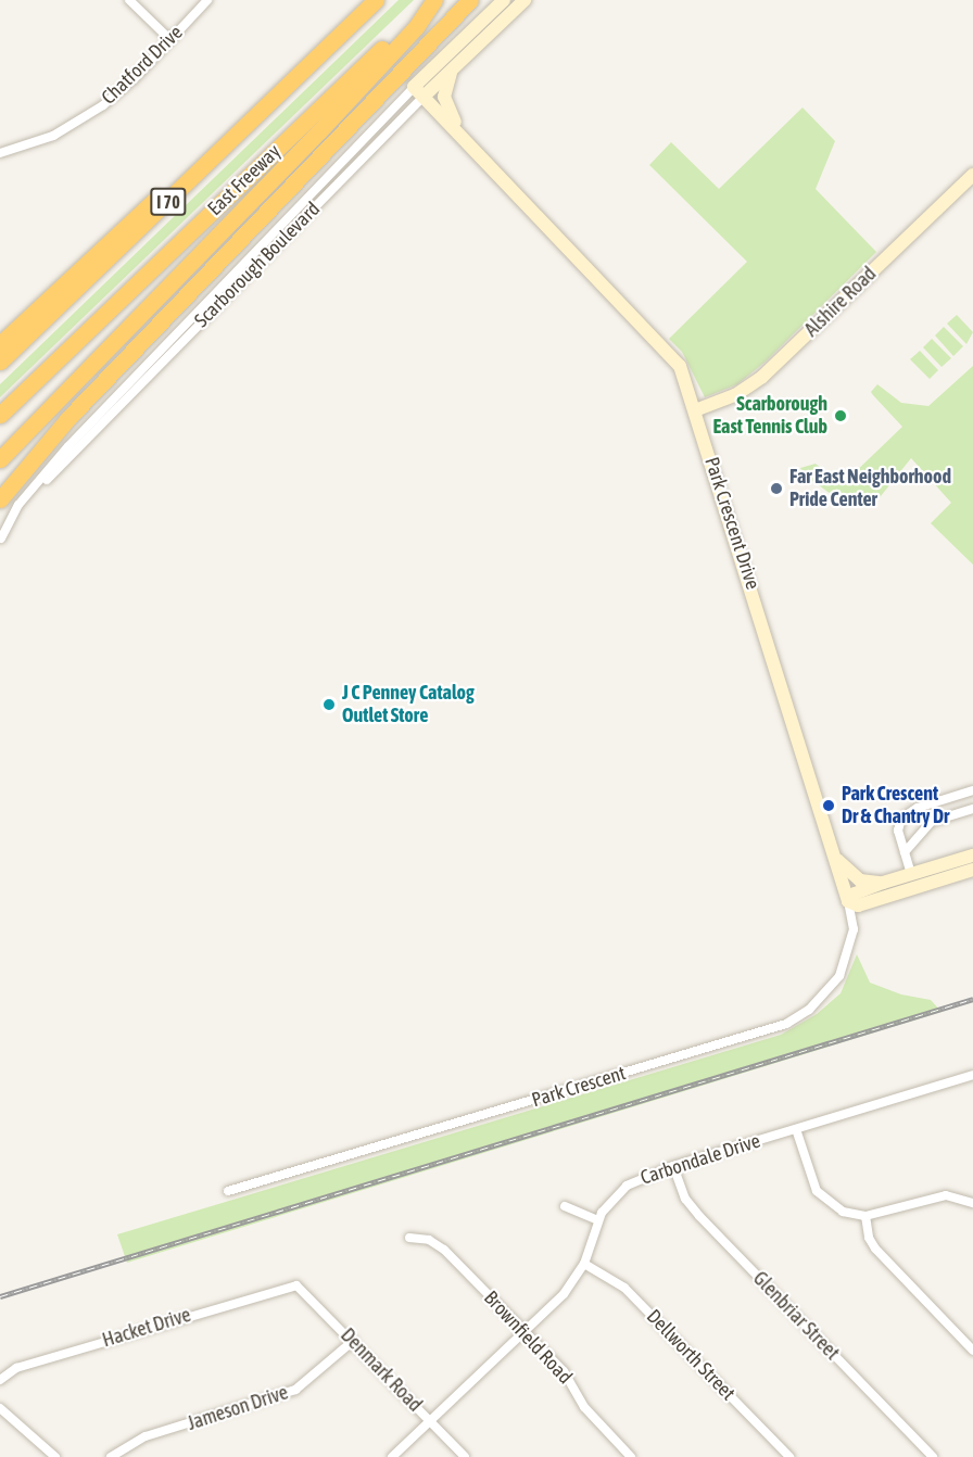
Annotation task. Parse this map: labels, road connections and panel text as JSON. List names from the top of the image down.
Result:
{
  "streets": {
    "highway": ["East Freeway", "I 70"],
    "street": [
      "Chatford Drive",
      "Scarborough Boulevard",
      "Alshire Road",
      "Park Crescent Drive",
      "Park Crescent",
      "Carbondale Drive",
      "Glenbriar Street",
      "Hacket Drive",
      "Brownfield Road",
      "Dellworth Street",
      "Denmark Road",
      "Jameson Drive"
    ]
  },
  "crossings": [
    ["Scarborough Boulevard", "Park Crescent Drive"],
    ["Alshire Road", "Park Crescent Drive"],
    ["Park Crescent Drive", "Park Crescent"],
    ["Carbondale Drive", "Glenbriar Street"],
    ["Carbondale Drive", "Brownfield Road"],
    ["Carbondale Drive", "Dellworth Street"],
    ["Carbondale Drive", "Denmark Road"],
    ["Hacket Drive", "Denmark Road"],
    ["Denmark Road", "Jameson Drive"]
  ],
  "places": [
    "Scarborough East Tennis Club",
    "Far East Neighborhood Pride Center",
    "J C Penney Catalog Outlet Store",
    "Park Crescent Dr & Chantry Dr"
  ]
}
